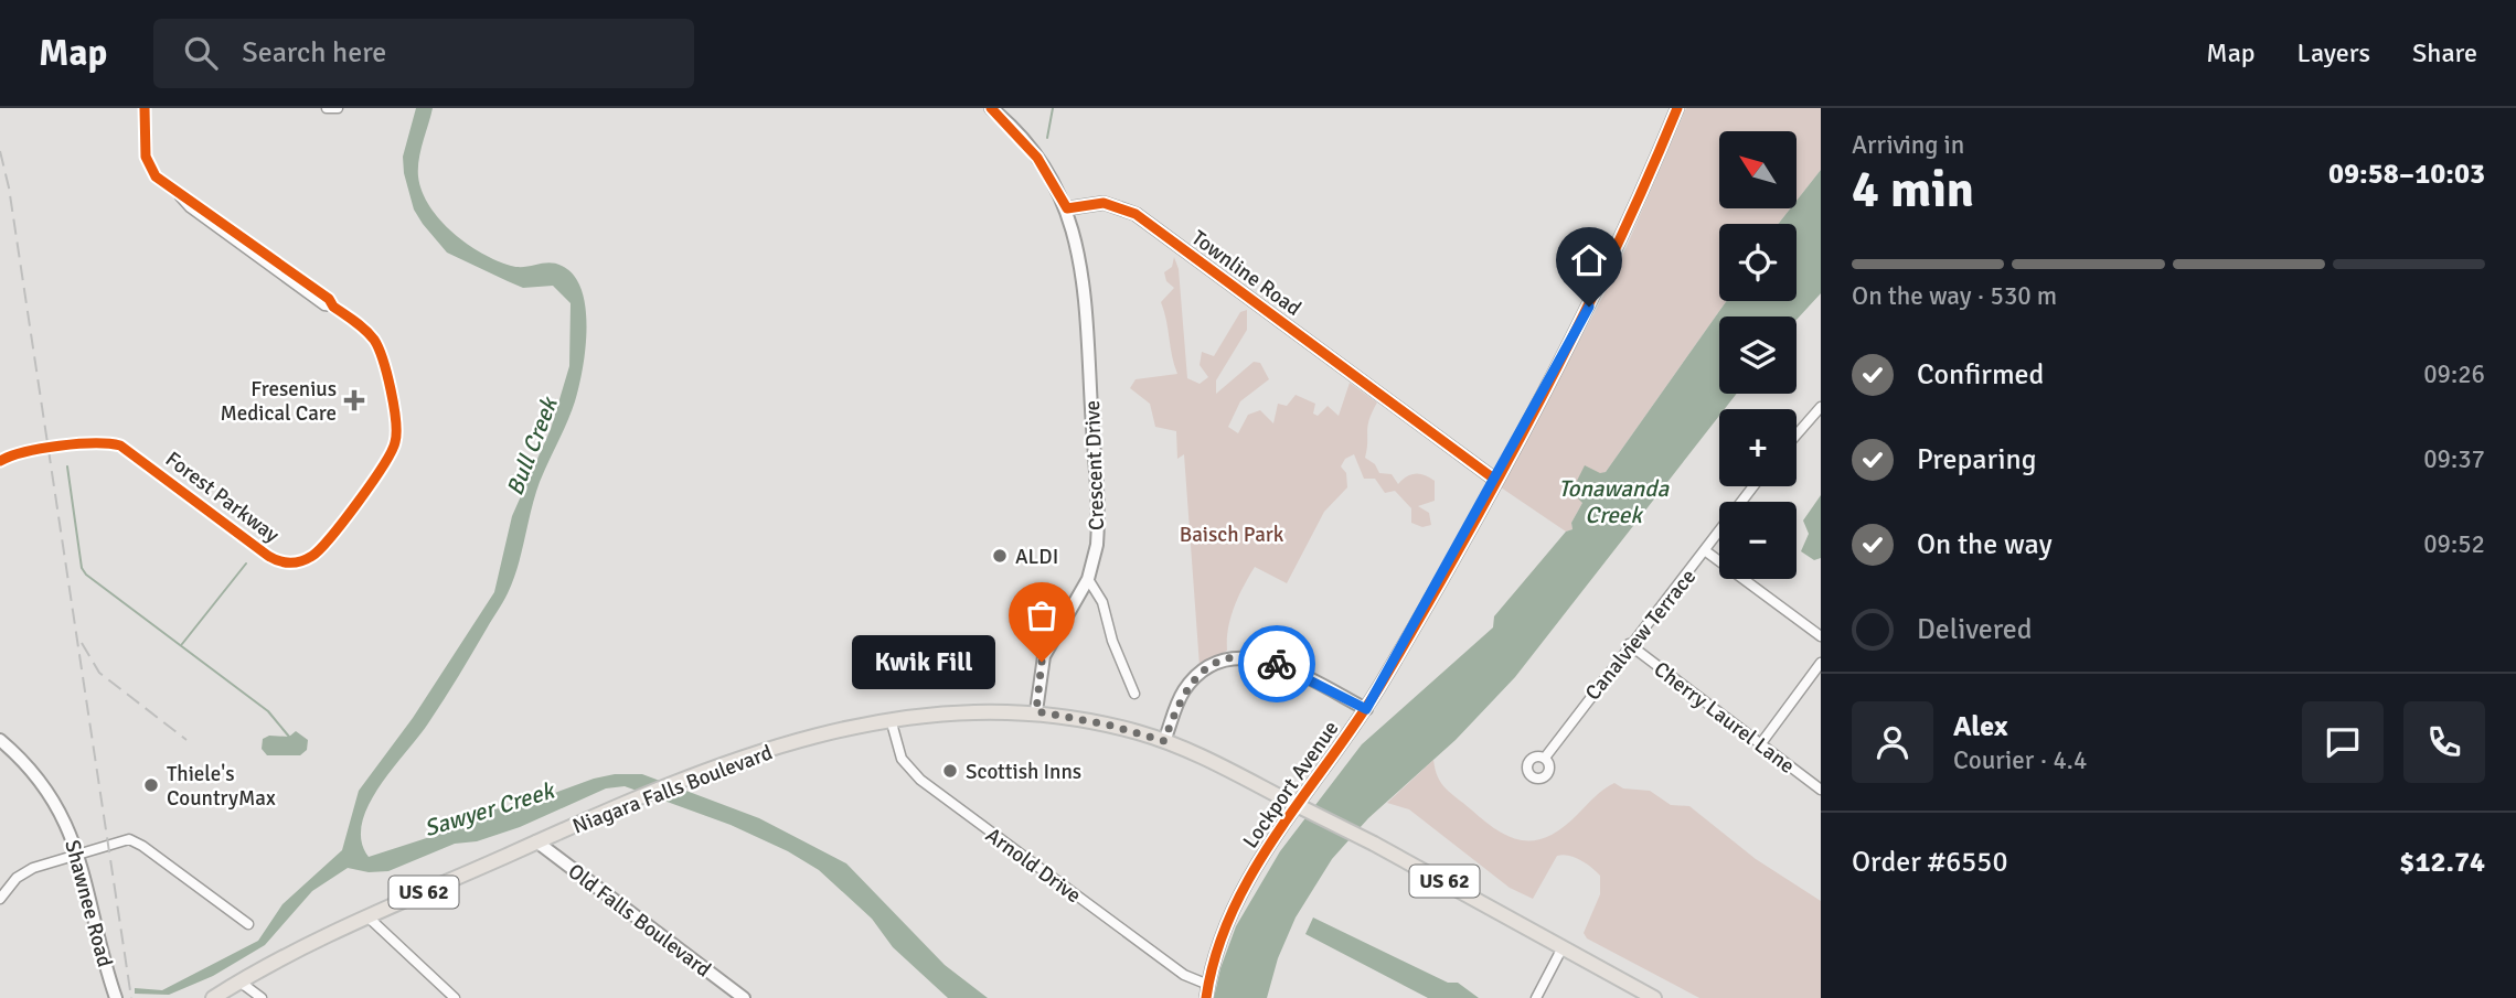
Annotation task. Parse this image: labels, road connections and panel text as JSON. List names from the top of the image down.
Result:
{
  "streets": {
    "main road": ["Niagara Falls Boulevard", "US 62"],
    "street": [
      "Townline Road",
      "Crescent Drive",
      "Forest Parkway",
      "Canalview Terrace",
      "Cherry Laurel Lane",
      "Lockport Avenue",
      "Arnold Drive",
      "Shawnee Road",
      "Old Falls Boulevard"
    ]
  },
  "crossings": [
    ["Townline Road", "Crescent Drive"],
    ["Townline Road", "Lockport Avenue"],
    ["Crescent Drive", "Niagara Falls Boulevard"],
    ["Canalview Terrace", "Cherry Laurel Lane"],
    ["Lockport Avenue", "Arnold Drive"],
    ["Niagara Falls Boulevard", "Arnold Drive"],
    ["Niagara Falls Boulevard", "Old Falls Boulevard"]
  ],
  "water": ["Bull Creek", "Tonawanda Creek", "Sawyer Creek"],
  "parks": ["Baisch Park"],
  "places": {
    "health": ["Fresenius Medical Care"],
    "other": [
      "ALDI",
      "Kwik Fill",
      "Scottish Inns",
      "Thiele's CountryMax"
    ]
  },
  "north": "top left",
  "page": {
    "header": "Map",
    "search": "Search here",
    "nav": ["Map", "Layers", "Share"],
    "heading": ["4 min", "Arriving in", "09:58–10:03"],
    "panel": [
      "Alex",
      "Courier · 4.4",
      "Order #6550",
      "$12.74"
    ],
    "map_buttons": ["+", "−"],
    "bar": "On the way · 530 m",
    "list": [
      ["Confirmed", "09:26"],
      ["Preparing", "09:37"],
      ["On the way", "09:52"],
      "Delivered"
    ],
    "bubble": "Kwik Fill"
  }
}
